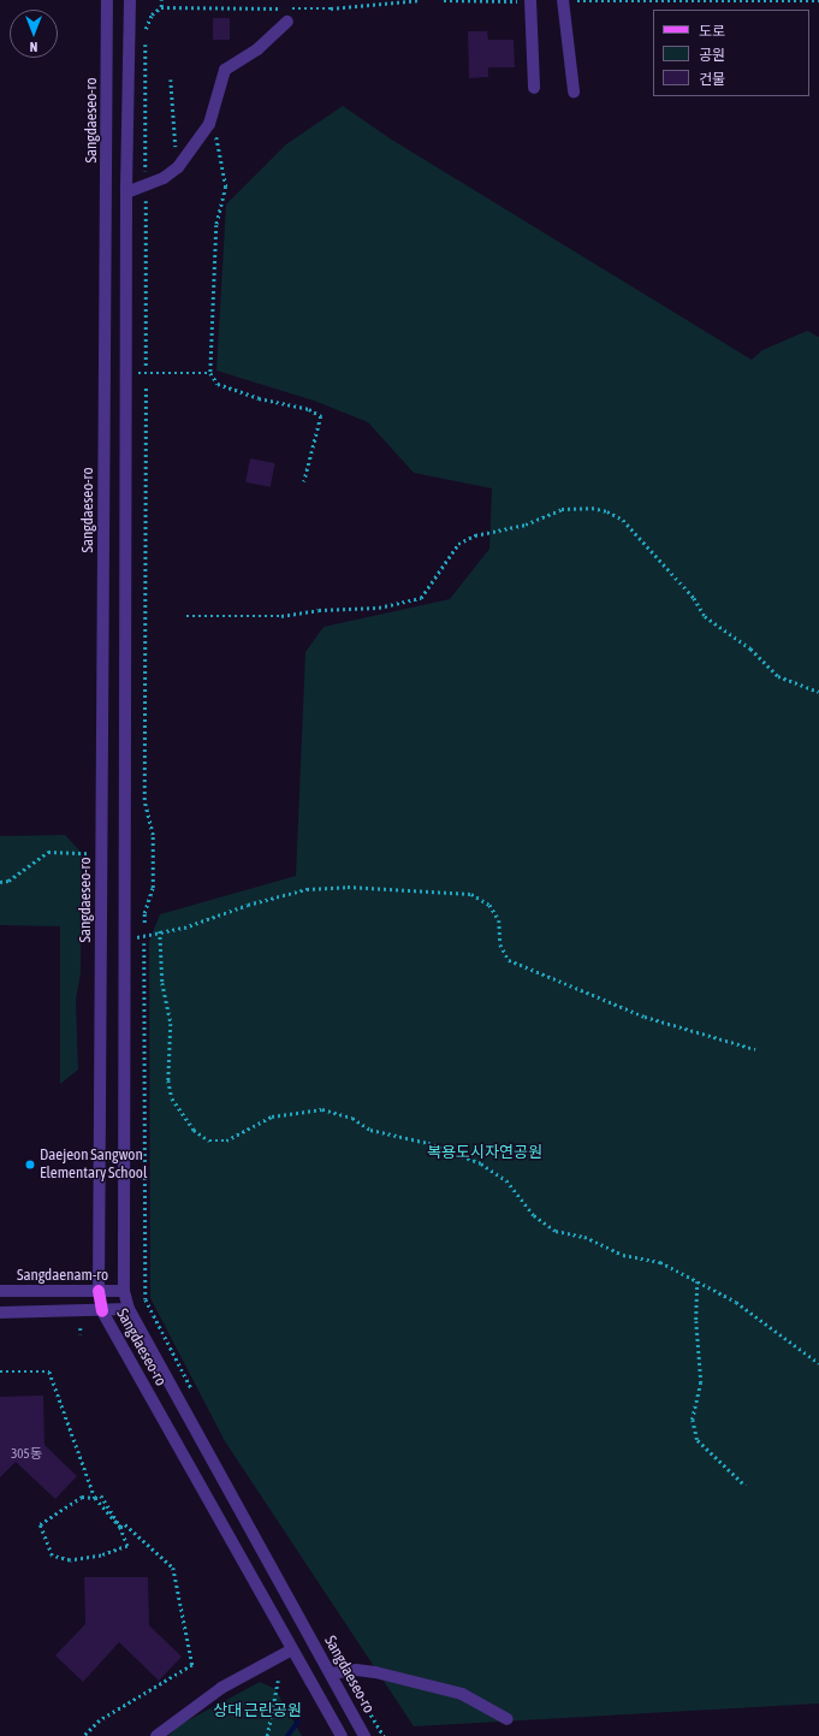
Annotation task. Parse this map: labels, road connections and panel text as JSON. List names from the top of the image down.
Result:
{
  "streets": {
    "main road": ["Sangdaeseo-ro"],
    "street": ["Sangdaenam-ro"]
  },
  "crossings": [
    ["Sangdaeseo-ro", "Sangdaenam-ro"]
  ],
  "parks": ["복용도시자연공원", "상대 근린공원"],
  "places": ["Daejeon Sangwon Elementary School"],
  "house_numbers": ["305동"],
  "legend": ["도로", "공원", "건물"],
  "north": "bottom"
}
